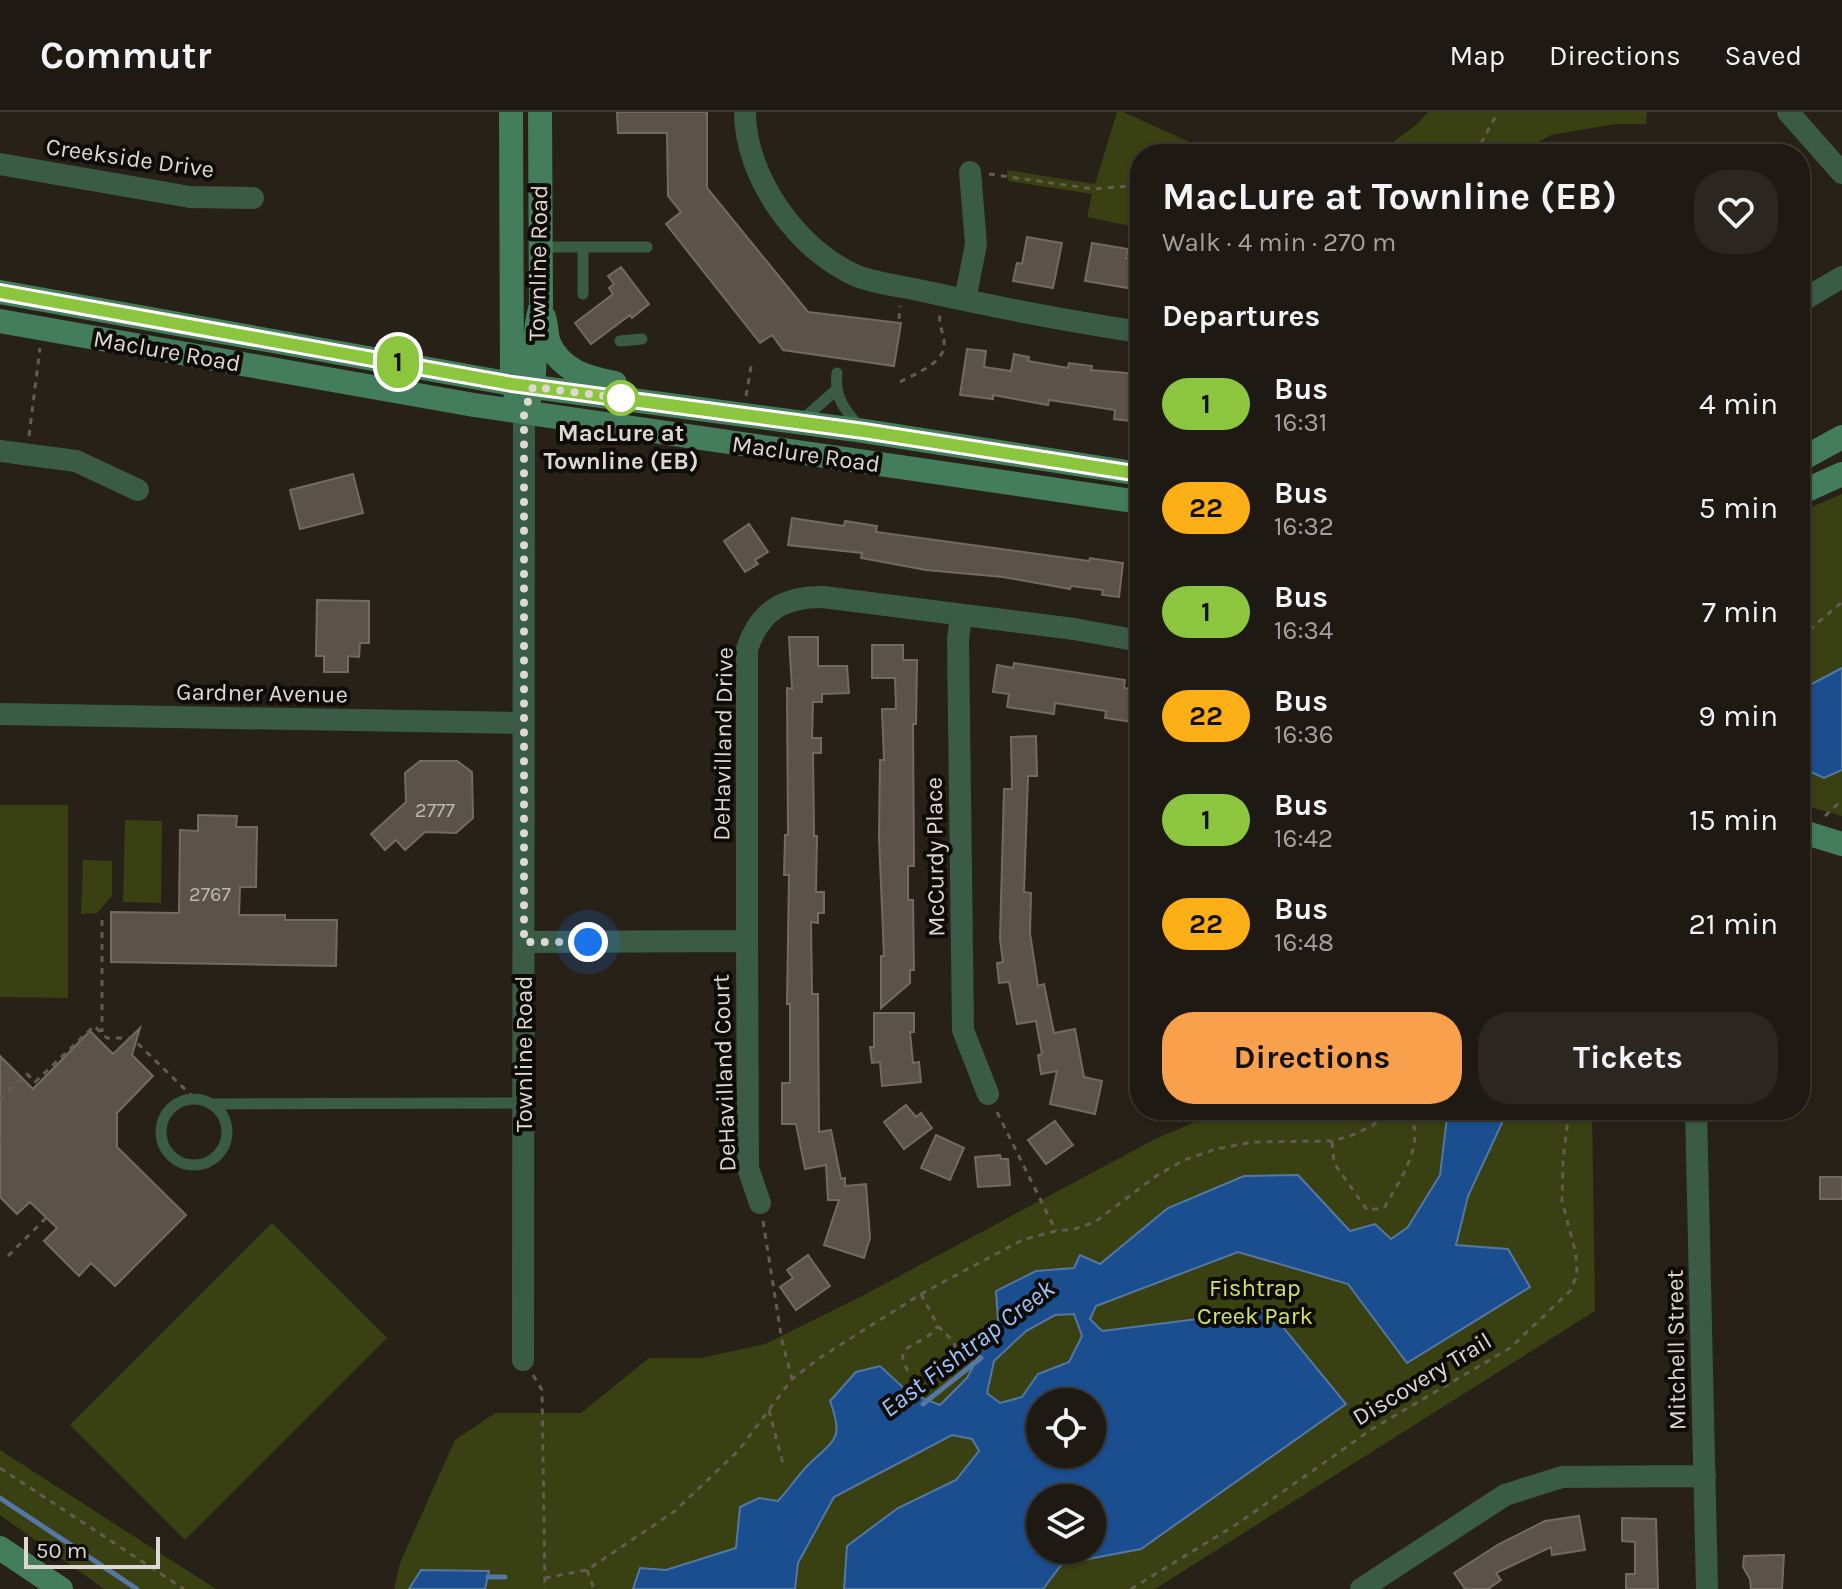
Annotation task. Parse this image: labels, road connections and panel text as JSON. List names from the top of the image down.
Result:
{
  "streets": {
    "main road": ["Townline Road", "Maclure Road"],
    "street": [
      "Creekside Drive",
      "Gardner Avenue",
      "DeHavilland Drive",
      "McCurdy Place",
      "DeHavilland Court",
      "Mitchell Street"
    ],
    "path": ["Discovery Trail"]
  },
  "crossings": [
    ["Townline Road", "Maclure Road"],
    ["Townline Road", "Gardner Avenue"],
    ["DeHavilland Drive", "McCurdy Place"],
    ["DeHavilland Drive", "DeHavilland Court"]
  ],
  "water": ["East Fishtrap Creek"],
  "parks": ["Fishtrap Creek Park"],
  "places": ["MacLure at Townline (EB)"],
  "lines": ["bus line 1"],
  "house_numbers": ["2777", "2767"],
  "scale_bar": "50 m",
  "page": {
    "header": "Commutr",
    "nav": ["Map", "Directions", "Saved"],
    "on_map": "1",
    "heading": [
      ["MacLure at Townline (EB)", "Walk · 4 min · 270 m"],
      "Departures"
    ],
    "list": [
      {
        "mark": "1",
        "name": "Bus",
        "note": "16:31",
        "value": "4 min"
      },
      {
        "mark": "22",
        "name": "Bus",
        "note": "16:32",
        "value": "5 min"
      },
      {
        "mark": "1",
        "name": "Bus",
        "note": "16:34",
        "value": "7 min"
      },
      {
        "mark": "22",
        "name": "Bus",
        "note": "16:36",
        "value": "9 min"
      },
      {
        "mark": "1",
        "name": "Bus",
        "note": "16:42",
        "value": "15 min"
      },
      {
        "mark": "22",
        "name": "Bus",
        "note": "16:48",
        "value": "21 min"
      }
    ],
    "buttons": ["Directions", "Tickets"],
    "scale": "50 m"
  }
}
